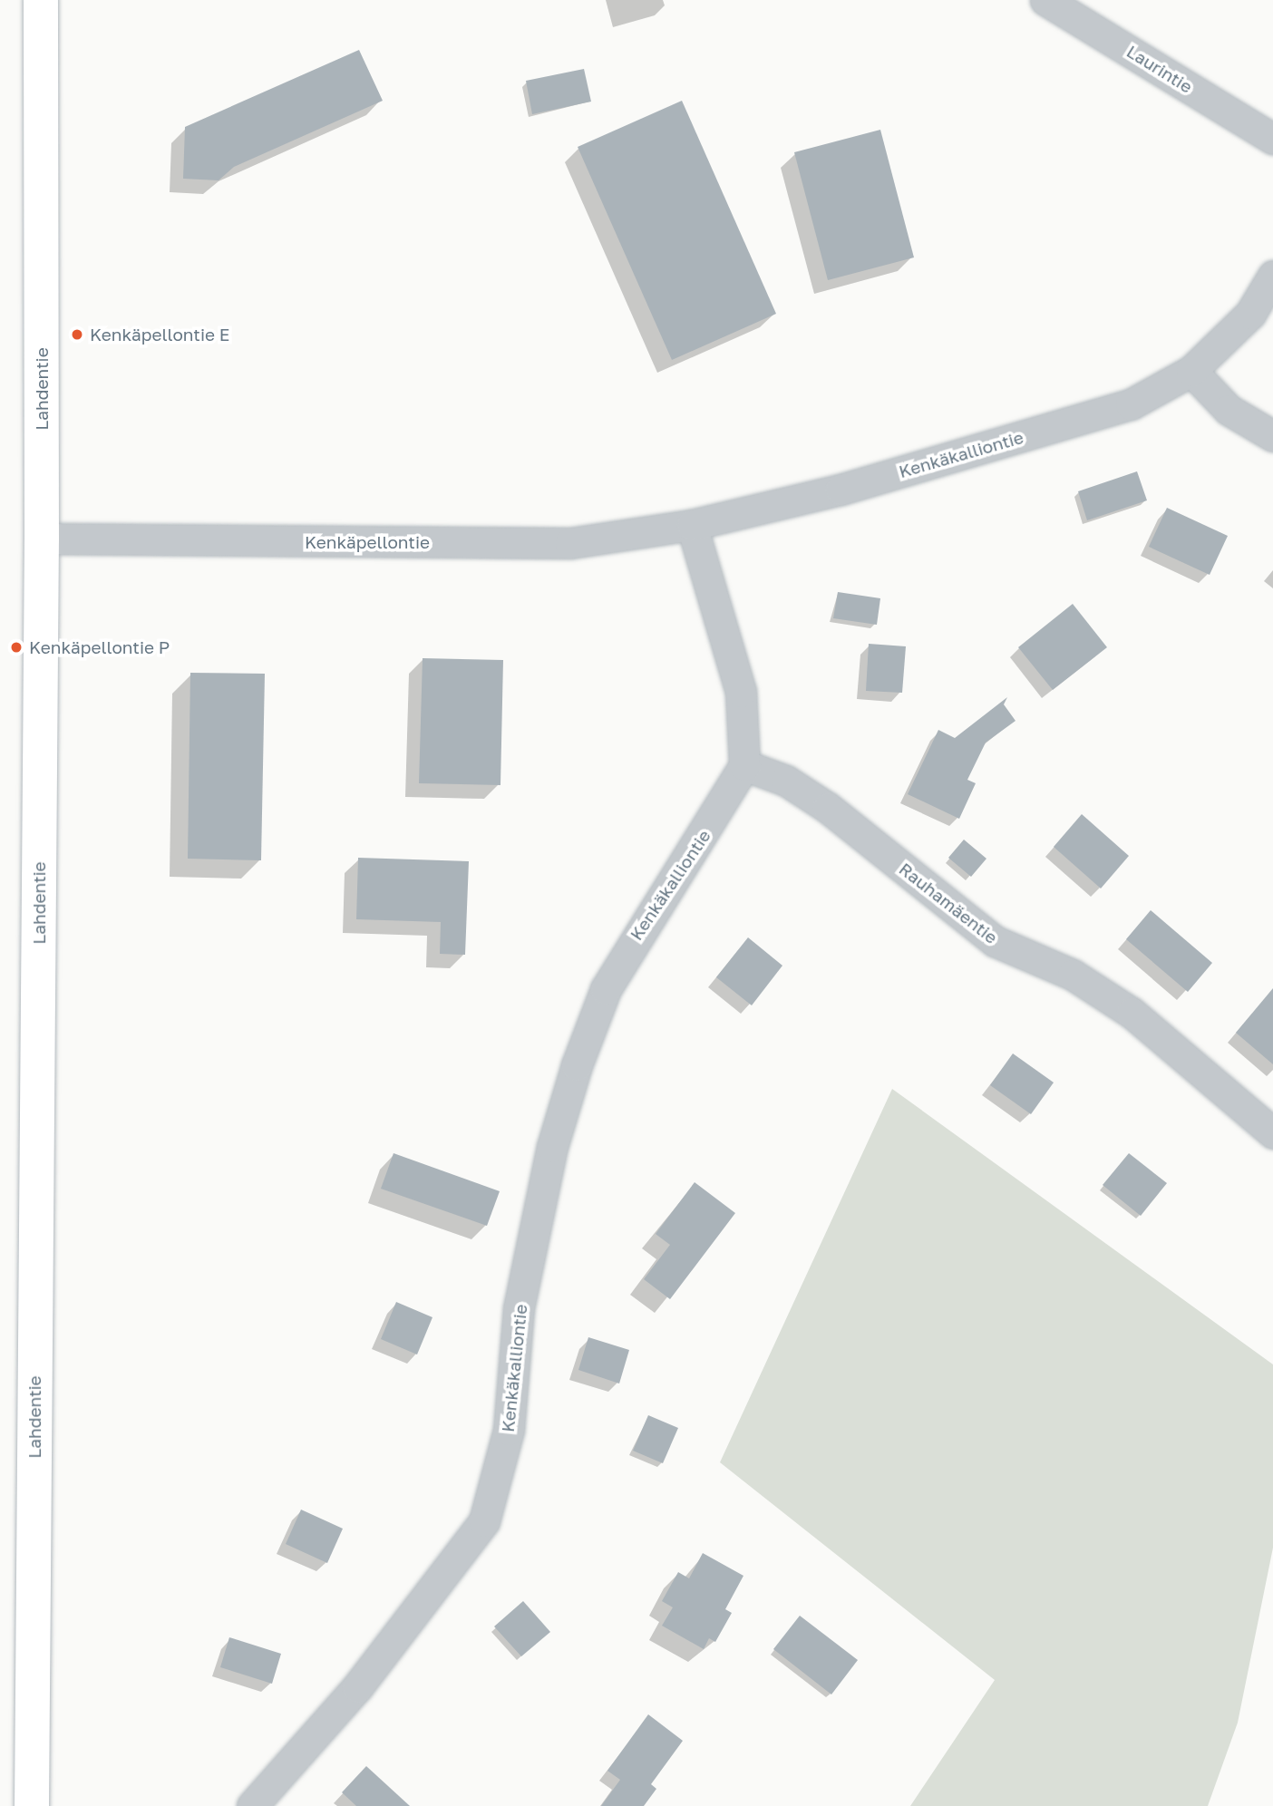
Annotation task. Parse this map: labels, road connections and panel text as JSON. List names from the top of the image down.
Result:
{
  "streets": {
    "main road": ["Lahdentie"],
    "street": [
      "Laurintie",
      "Kenkäkalliontie",
      "Kenkäpellontie",
      "Rauhamäentie"
    ]
  },
  "crossings": [
    ["Lahdentie", "Kenkäpellontie"],
    ["Kenkäkalliontie", "Kenkäpellontie"],
    ["Kenkäkalliontie", "Rauhamäentie"]
  ],
  "places": ["Kenkäpellontie E", "Kenkäpellontie P"]
}
